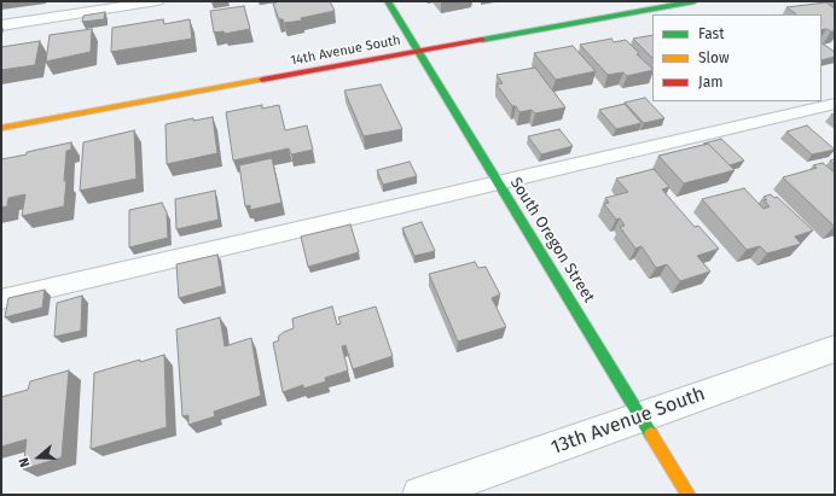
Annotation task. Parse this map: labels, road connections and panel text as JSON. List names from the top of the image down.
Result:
{
  "streets": {
    "street": ["14th Avenue South", "South Oregon Street", "13th Avenue South"]
  },
  "crossings": [
    ["14th Avenue South", "South Oregon Street"],
    ["South Oregon Street", "13th Avenue South"]
  ],
  "legend": ["Fast", "Slow", "Jam"],
  "north": "left"
}
